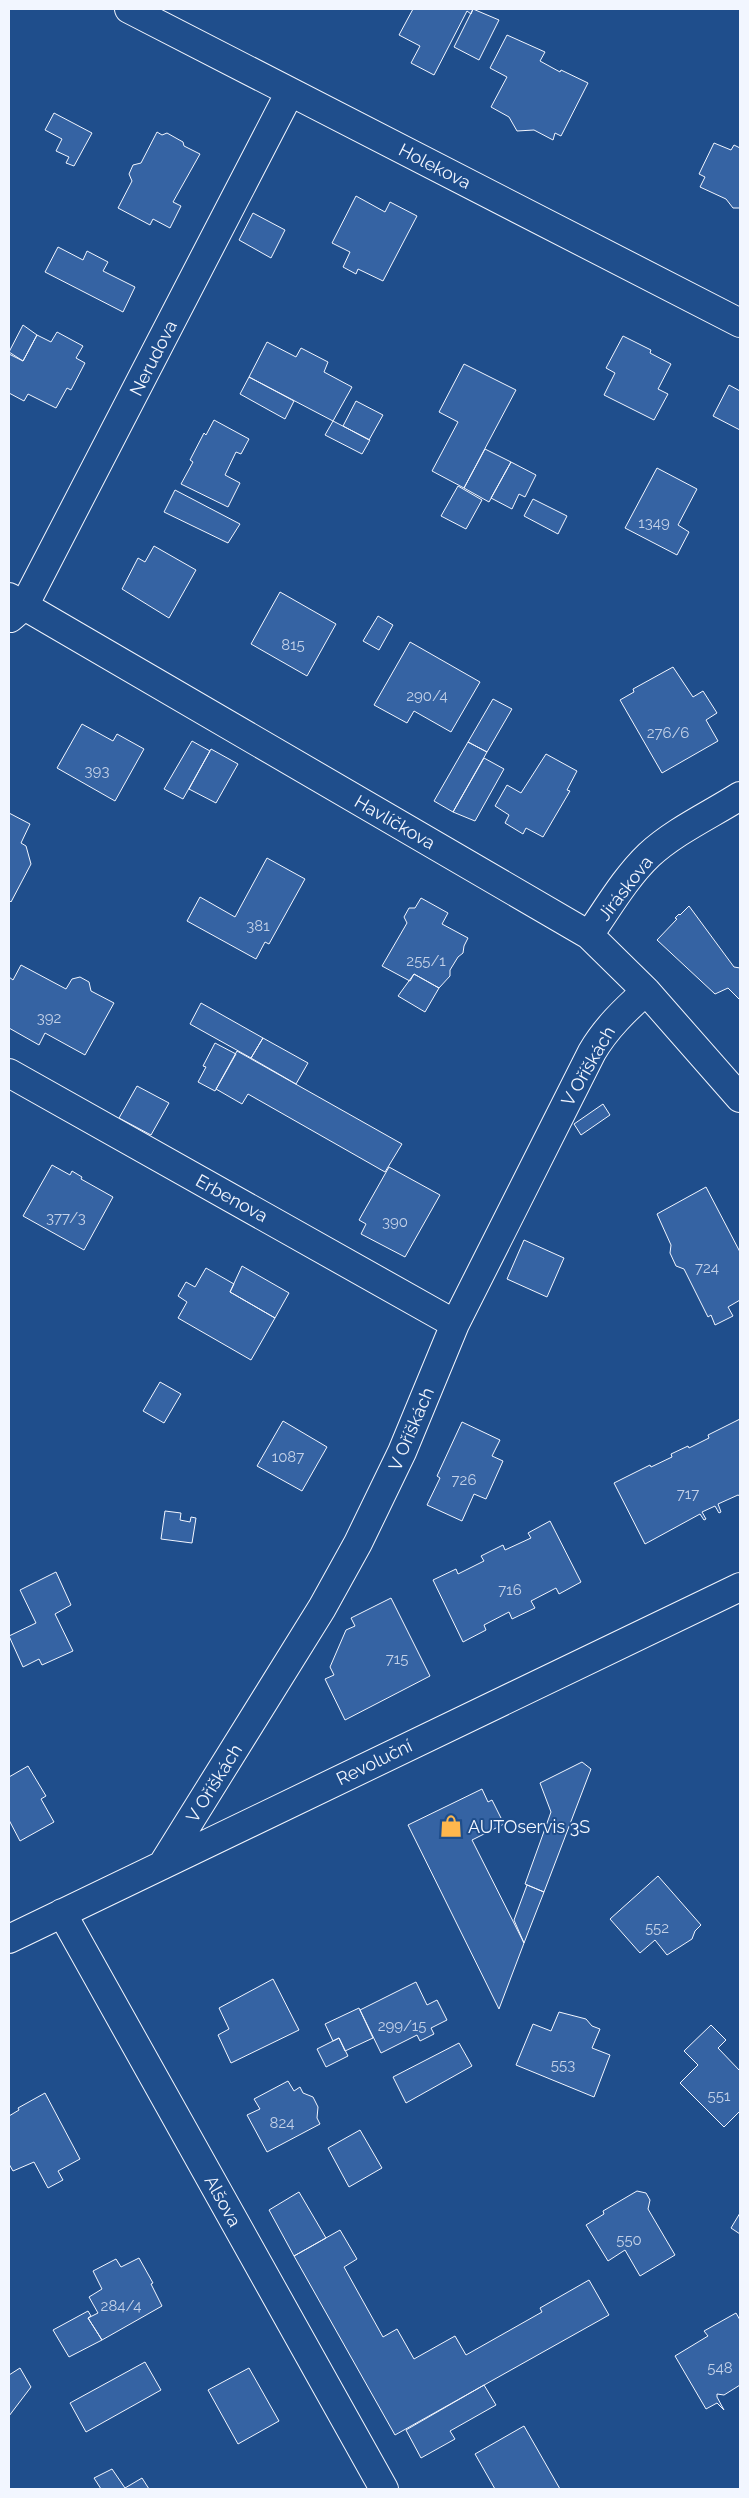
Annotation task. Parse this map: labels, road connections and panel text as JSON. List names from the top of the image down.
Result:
{
  "streets": {
    "street": [
      "Holekova",
      "Nerudova",
      "Havlíčkova",
      "Jiráskova",
      "V Oříškách",
      "Erbenova",
      "Revoluční",
      "Alšova"
    ]
  },
  "crossings": [
    ["Holekova", "Nerudova"],
    ["Nerudova", "Havlíčkova"],
    ["Havlíčkova", "Jiráskova"],
    ["Havlíčkova", "V Oříškách"],
    ["V Oříškách", "Erbenova"],
    ["V Oříškách", "Revoluční"],
    ["Revoluční", "Alšova"]
  ],
  "places": {
    "shop": ["AUTOservis 3S"]
  },
  "house_numbers": [
    "1349",
    "815",
    "290/4",
    "276/6",
    "393",
    "381",
    "255/1",
    "392",
    "377/3",
    "390",
    "724",
    "1087",
    "726",
    "717",
    "716",
    "715",
    "552",
    "299/15",
    "553",
    "551",
    "824",
    "550",
    "284/4",
    "548"
  ]
}
